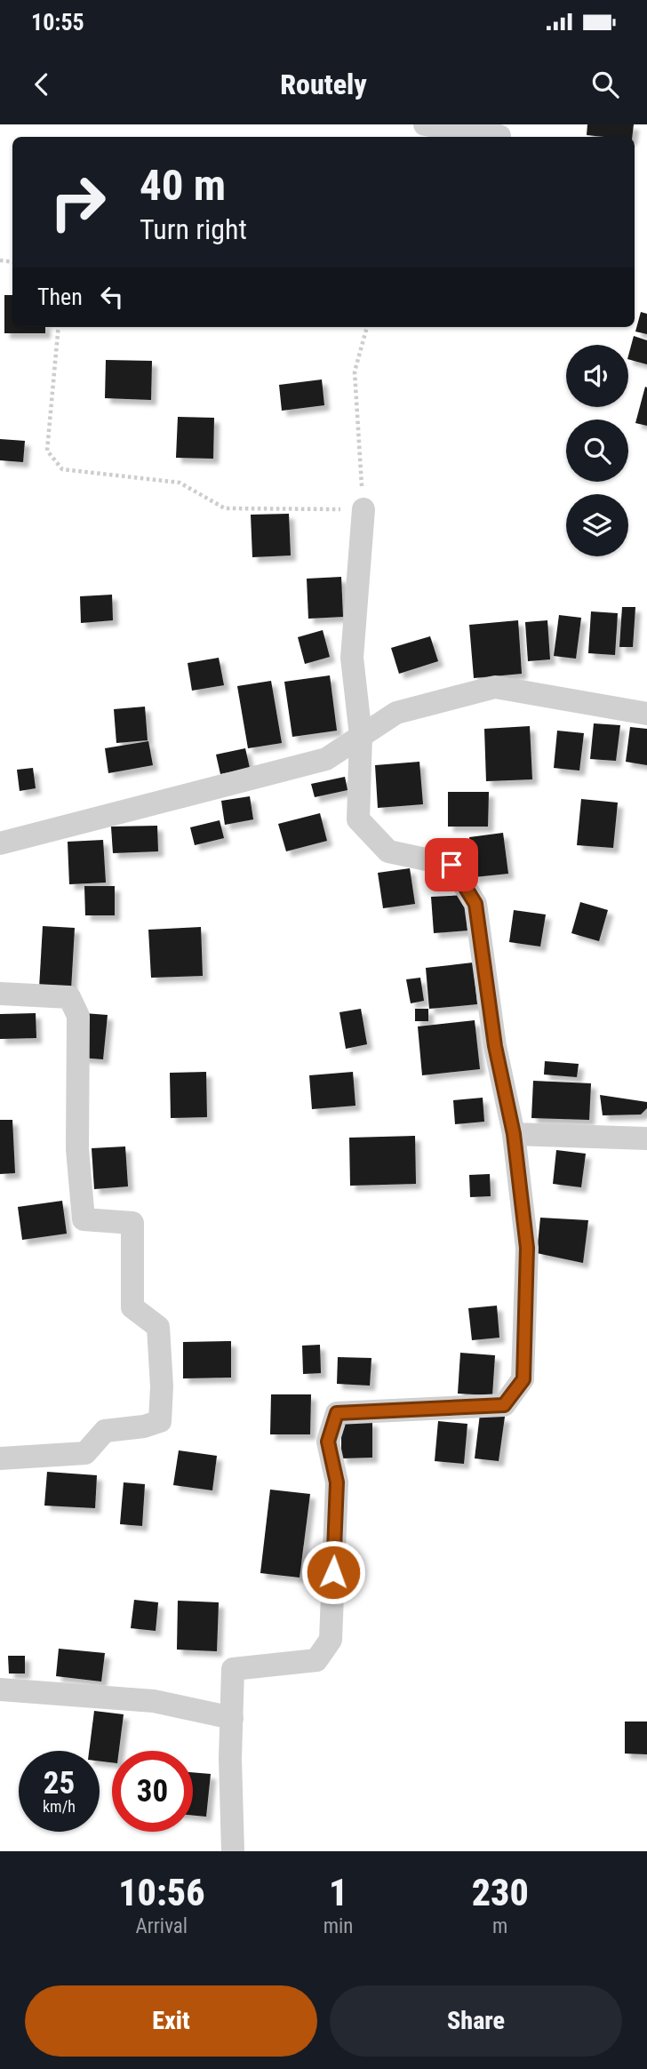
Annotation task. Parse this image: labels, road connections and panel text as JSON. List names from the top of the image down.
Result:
{
  "page": {
    "status": "10:55",
    "header": "Routely",
    "turn": ["40 m", "Turn right"],
    "then": "Then",
    "speed": "25 km/h",
    "limit": "30",
    "eta": [
      "10:56",
      "Arrival",
      "1",
      "min",
      "230",
      "m"
    ],
    "buttons": ["Exit", "Share"]
  }
}
